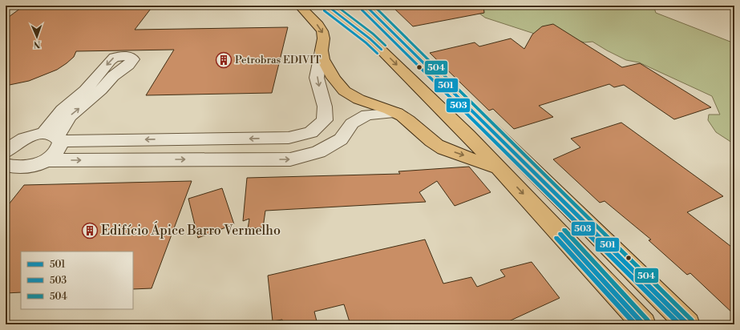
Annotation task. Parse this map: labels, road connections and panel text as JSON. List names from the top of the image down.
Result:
{
  "places": {
    "building": ["Petrobras EDIVIT", "Edifício Ápice Barro Vermelho"]
  },
  "lines": ["transit line 501", "transit line 504", "transit line 503"],
  "legend": ["501", "503", "504"],
  "north": "bottom"
}
